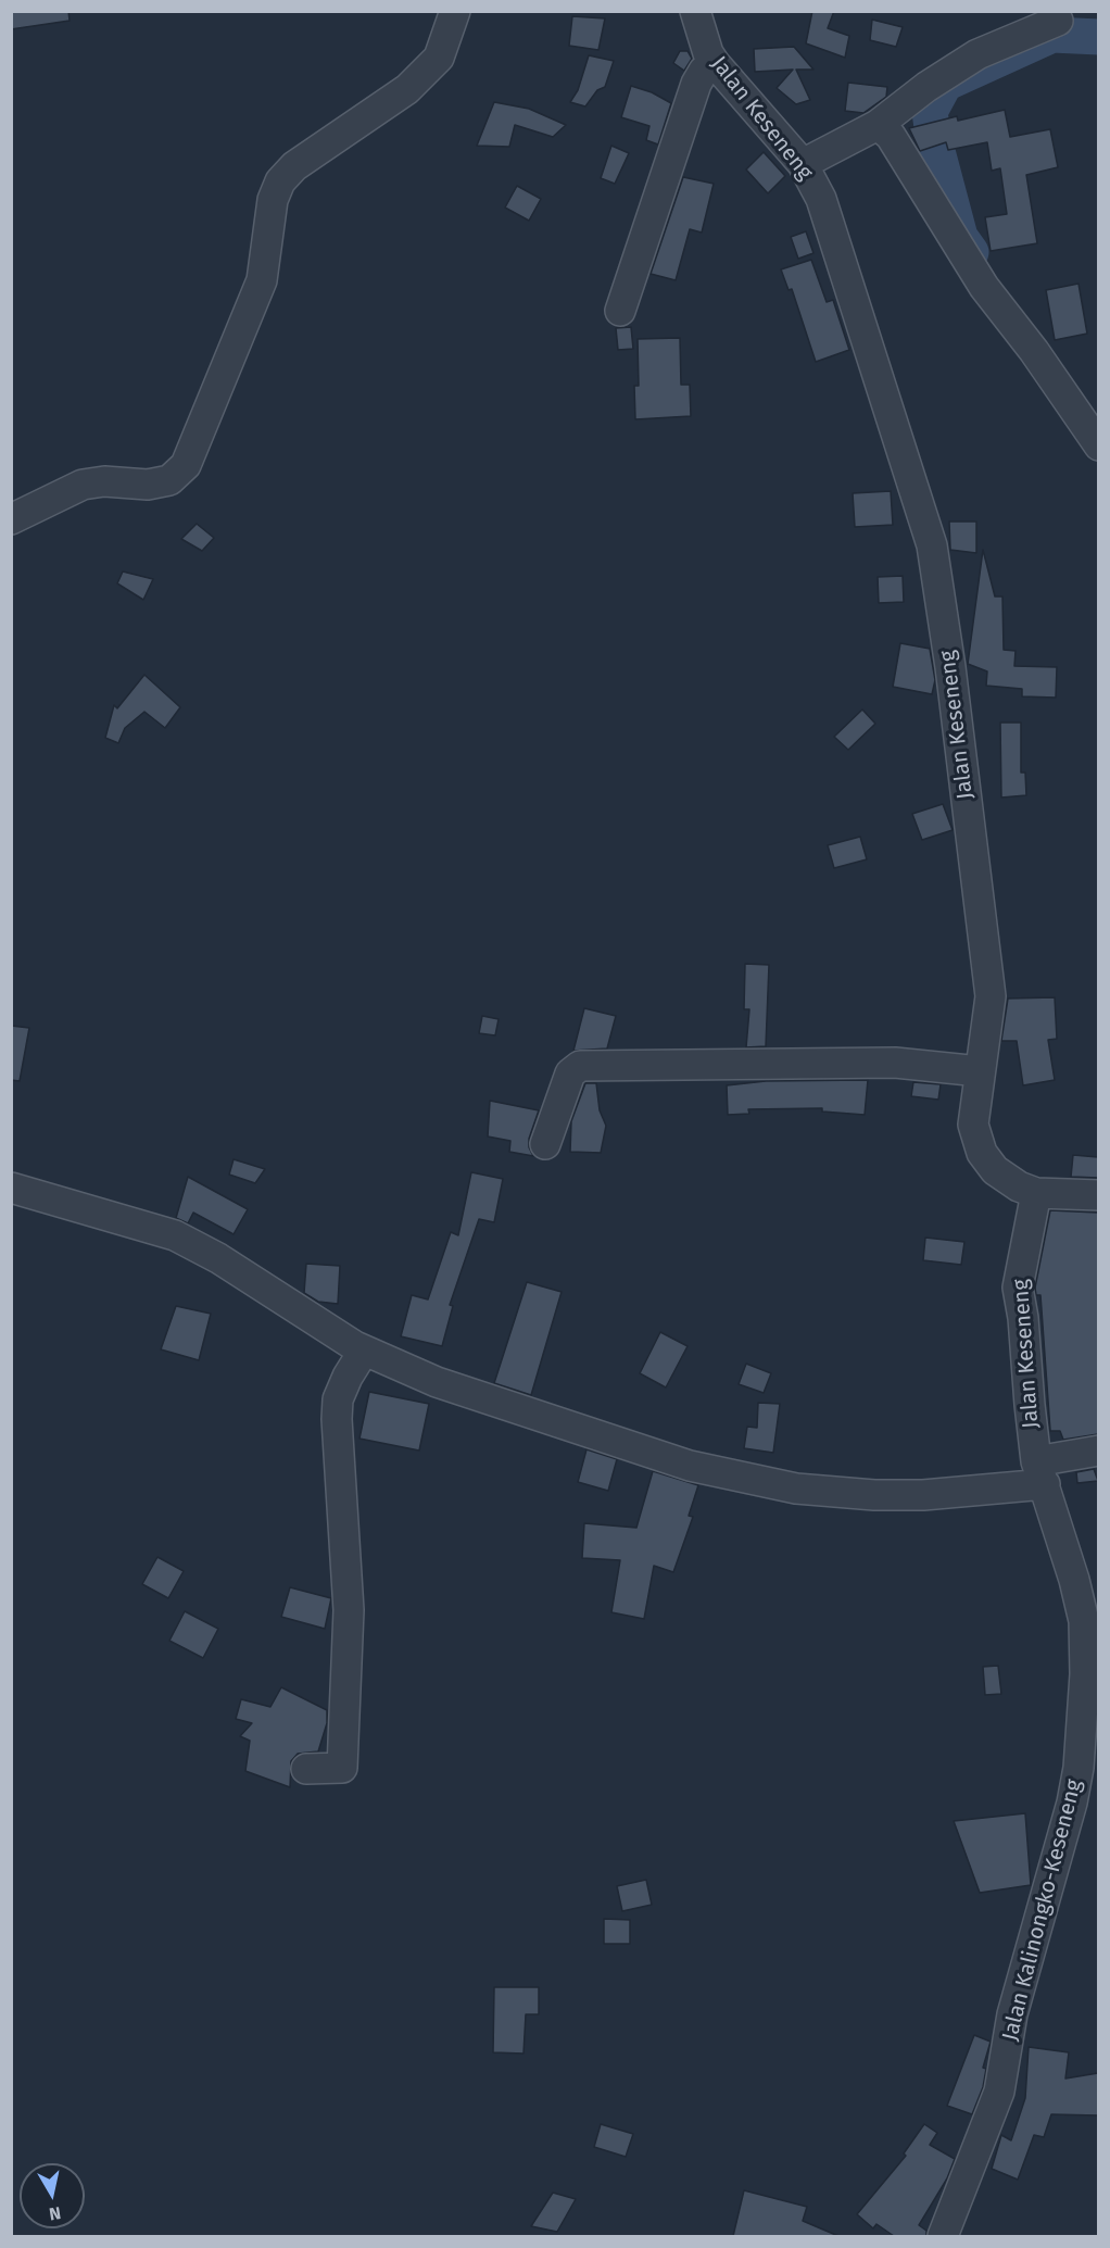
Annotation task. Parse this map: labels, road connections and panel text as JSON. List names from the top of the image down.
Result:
{
  "streets": {
    "street": ["Jalan Keseneng", "Jalan Kalinongko-Keseneng"]
  },
  "crossings": [
    ["Jalan Keseneng", "Jalan Kalinongko-Keseneng"]
  ],
  "north": "bottom"
}
